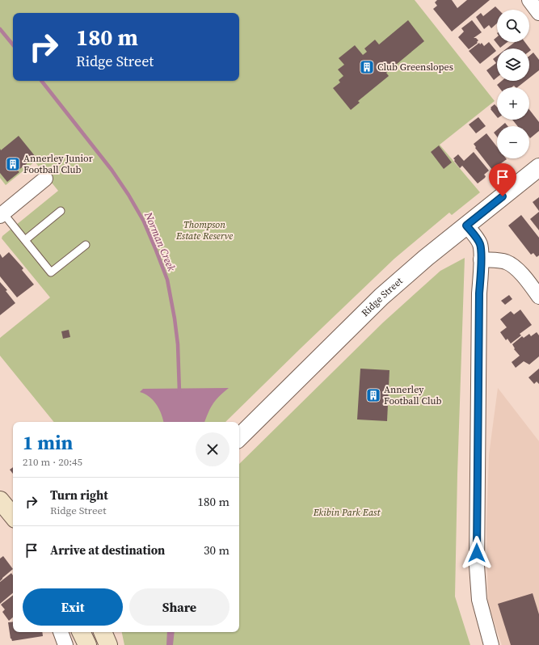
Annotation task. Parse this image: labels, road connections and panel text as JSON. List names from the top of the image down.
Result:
{
  "streets": {
    "street": ["Ridge Street"]
  },
  "water": ["Norman Creek"],
  "parks": ["Thompson Estate Reserve", "Ekibin Park East"],
  "places": {
    "building": ["Club Greenslopes", "Annerley Junior Football Club", "Annerley Football Club"]
  },
  "page": {
    "map_buttons": ["+", "−"],
    "turn": ["180 m", "Ridge Street"],
    "heading": ["1 min", "210 m · 20:45"],
    "list": [
      {
        "name": "Turn right",
        "note": "Ridge Street",
        "value": "180 m"
      },
      {
        "name": "Arrive at destination",
        "value": "30 m"
      }
    ],
    "buttons": ["Exit", "Share"]
  }
}
